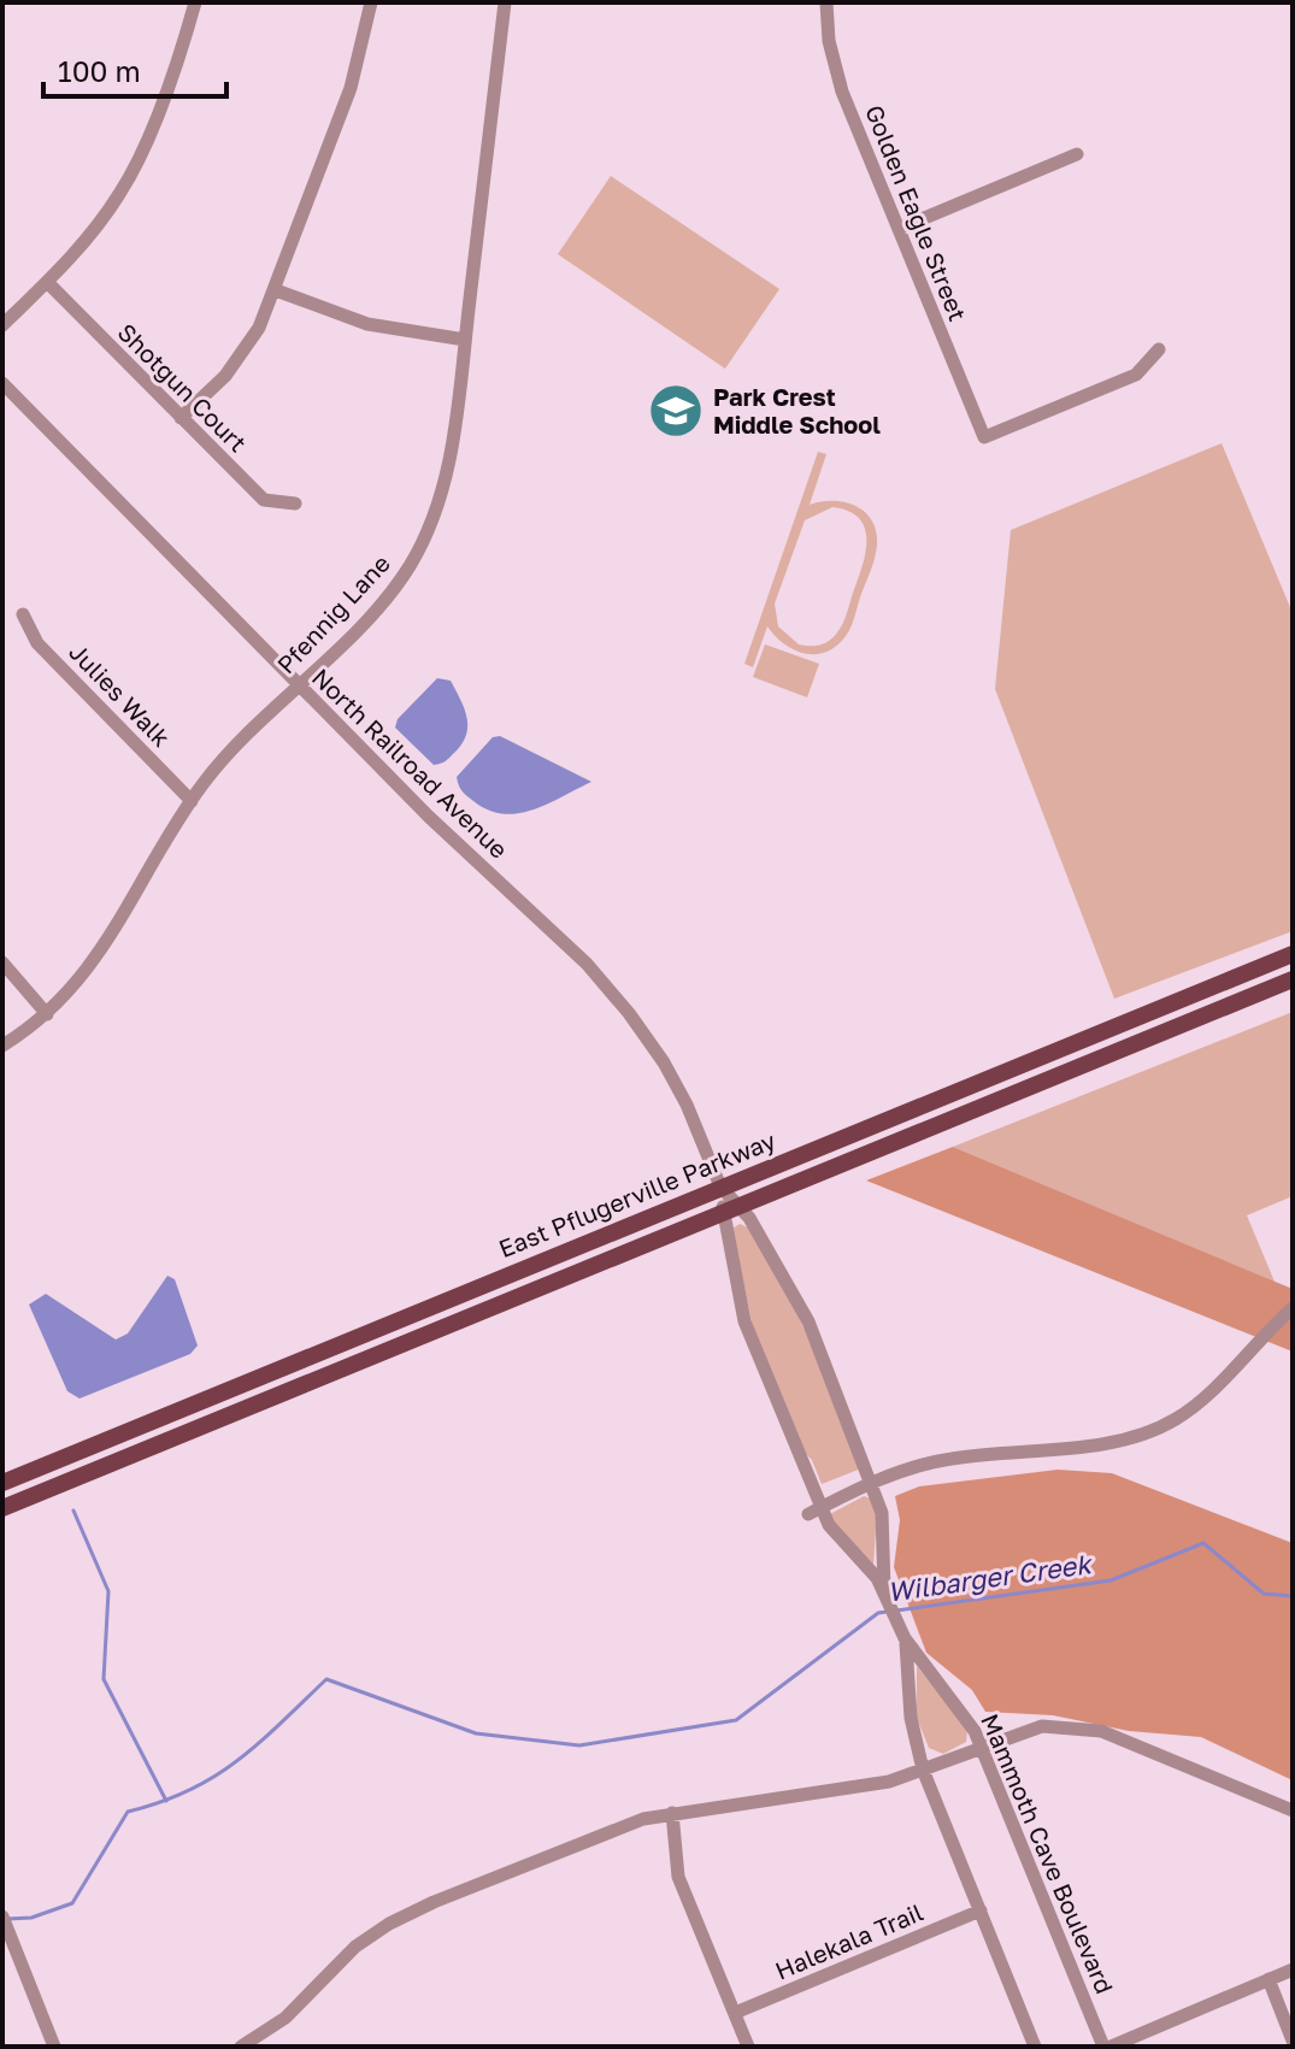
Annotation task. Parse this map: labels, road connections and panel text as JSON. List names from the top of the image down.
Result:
{
  "streets": {
    "main road": ["East Pflugerville Parkway"],
    "street": [
      "Golden Eagle Street",
      "Shotgun Court",
      "Pfennig Lane",
      "Julies Walk",
      "North Railroad Avenue",
      "Mammoth Cave Boulevard",
      "Halekala Trail"
    ]
  },
  "crossings": [
    ["Pfennig Lane", "Julies Walk"],
    ["Pfennig Lane", "North Railroad Avenue"],
    ["North Railroad Avenue", "East Pflugerville Parkway"],
    ["North Railroad Avenue", "Mammoth Cave Boulevard"],
    ["East Pflugerville Parkway", "Mammoth Cave Boulevard"],
    ["Mammoth Cave Boulevard", "Halekala Trail"]
  ],
  "water": ["Wilbarger Creek"],
  "places": {
    "school or university": ["Park Crest Middle School"]
  },
  "scale_bar": "100 m"
}
